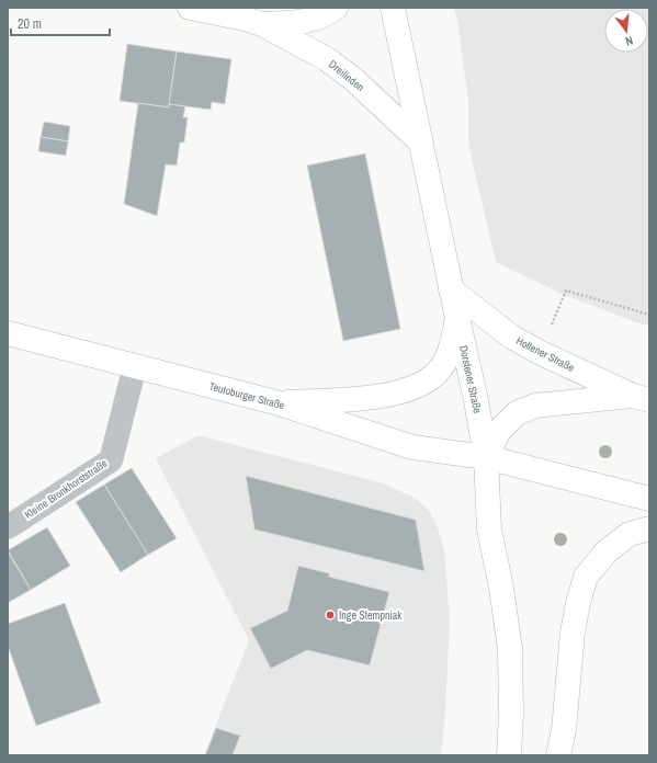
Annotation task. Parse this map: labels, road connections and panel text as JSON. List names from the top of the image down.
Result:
{
  "streets": {
    "main road": [
      "Dreilinden",
      "Holtener Straße",
      "Dorstener Straße",
      "Teutoburger Straße"
    ],
    "street": ["Kleine Bronkhorststraße"]
  },
  "crossings": [
    ["Dreilinden", "Dorstener Straße"],
    ["Holtener Straße", "Dorstener Straße"],
    ["Dorstener Straße", "Teutoburger Straße"],
    ["Teutoburger Straße", "Kleine Bronkhorststraße"]
  ],
  "places": ["Inge Stempniak"],
  "scale_bar": "20 m",
  "north": "bottom"
}
